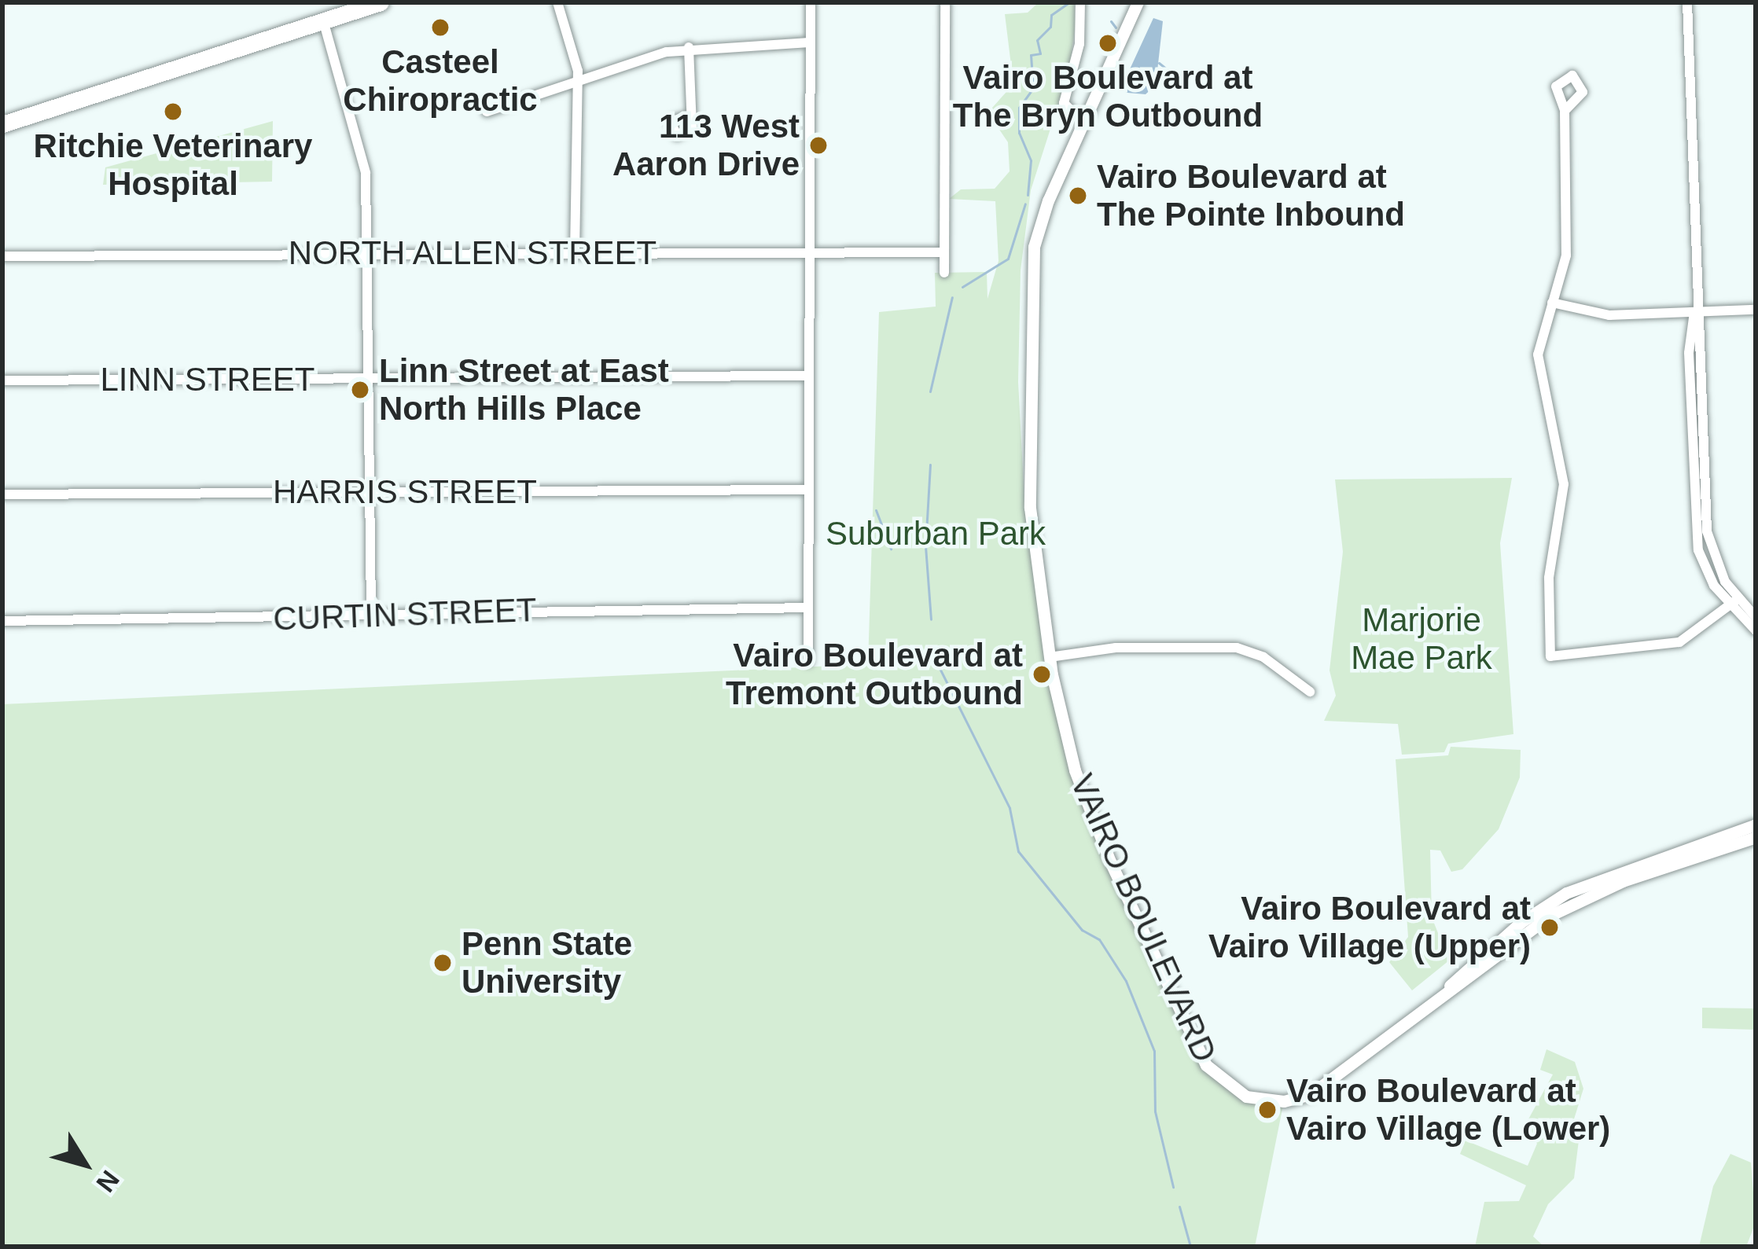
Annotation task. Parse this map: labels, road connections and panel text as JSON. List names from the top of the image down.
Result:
{
  "streets": {
    "street": [
      "NORTH ALLEN STREET",
      "LINN STREET",
      "HARRIS STREET",
      "CURTIN STREET",
      "VAIRO BOULEVARD"
    ]
  },
  "parks": ["Suburban Park", "Marjorie Mae Park"],
  "places": [
    "Casteel Chiropractic",
    "Vairo Boulevard at The Bryn Outbound",
    "Ritchie Veterinary Hospital",
    "113 West Aaron Drive",
    "Vairo Boulevard at The Pointe Inbound",
    "Linn Street at East North Hills Place",
    "Vairo Boulevard at Tremont Outbound",
    "Vairo Boulevard at Vairo Village (Upper)",
    "Penn State University",
    "Vairo Boulevard at Vairo Village (Lower)"
  ],
  "north": "bottom right"
}
